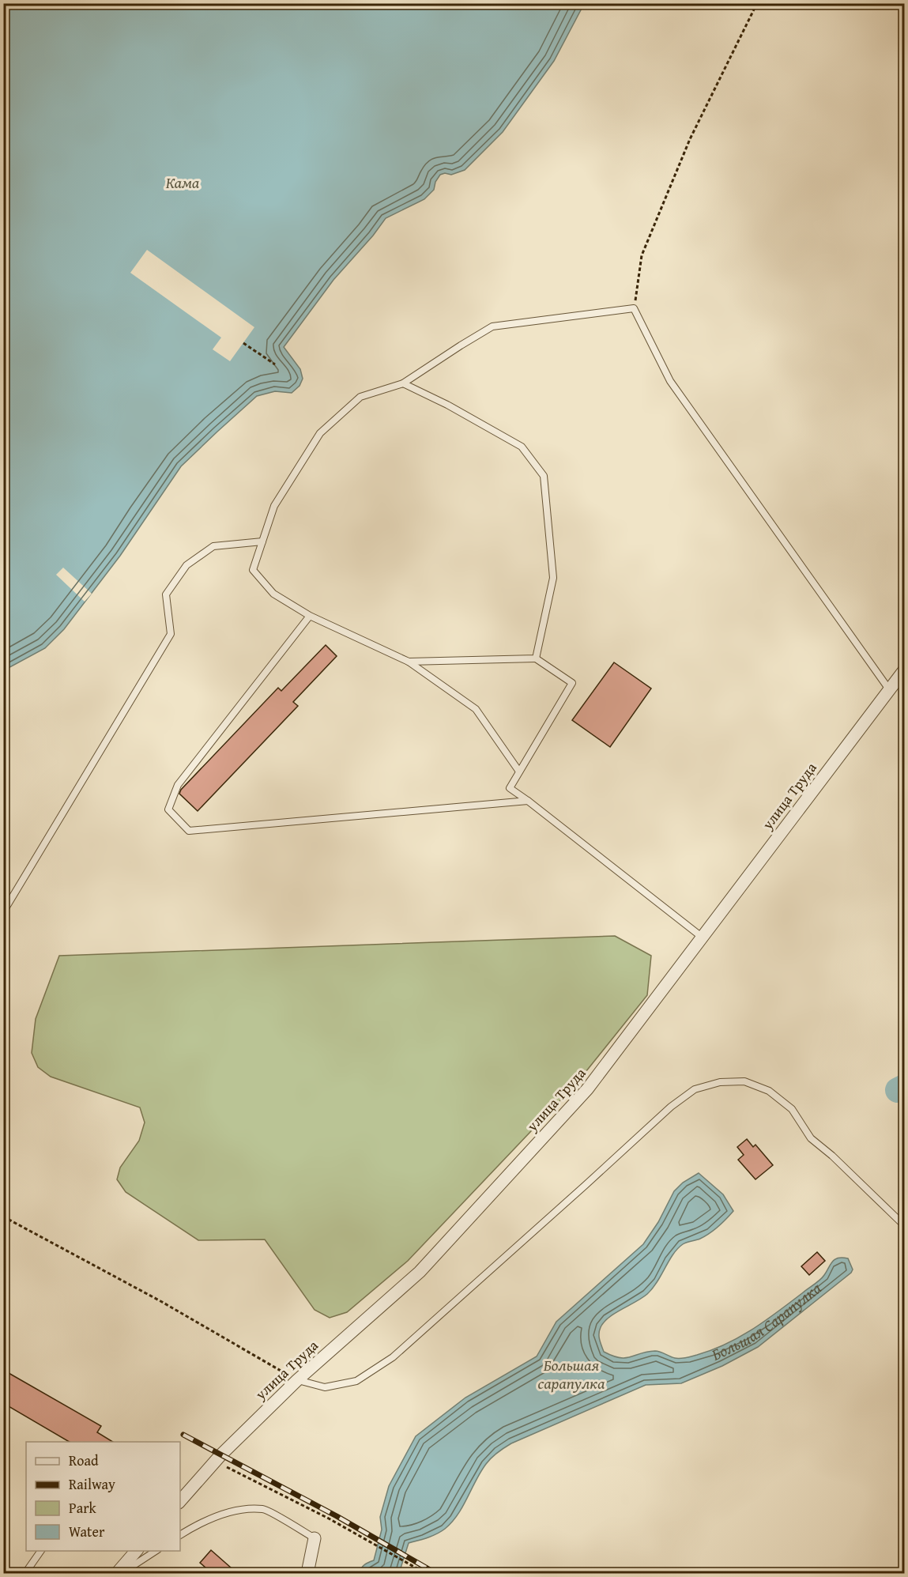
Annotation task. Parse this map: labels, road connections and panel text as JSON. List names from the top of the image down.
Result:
{
  "streets": {
    "street": ["улица Труда"]
  },
  "water": ["Кама", "Большая Сарапулка", "Большая сарапулка"],
  "legend": [
    "Road",
    "Railway",
    "Park",
    "Water"
  ]
}
